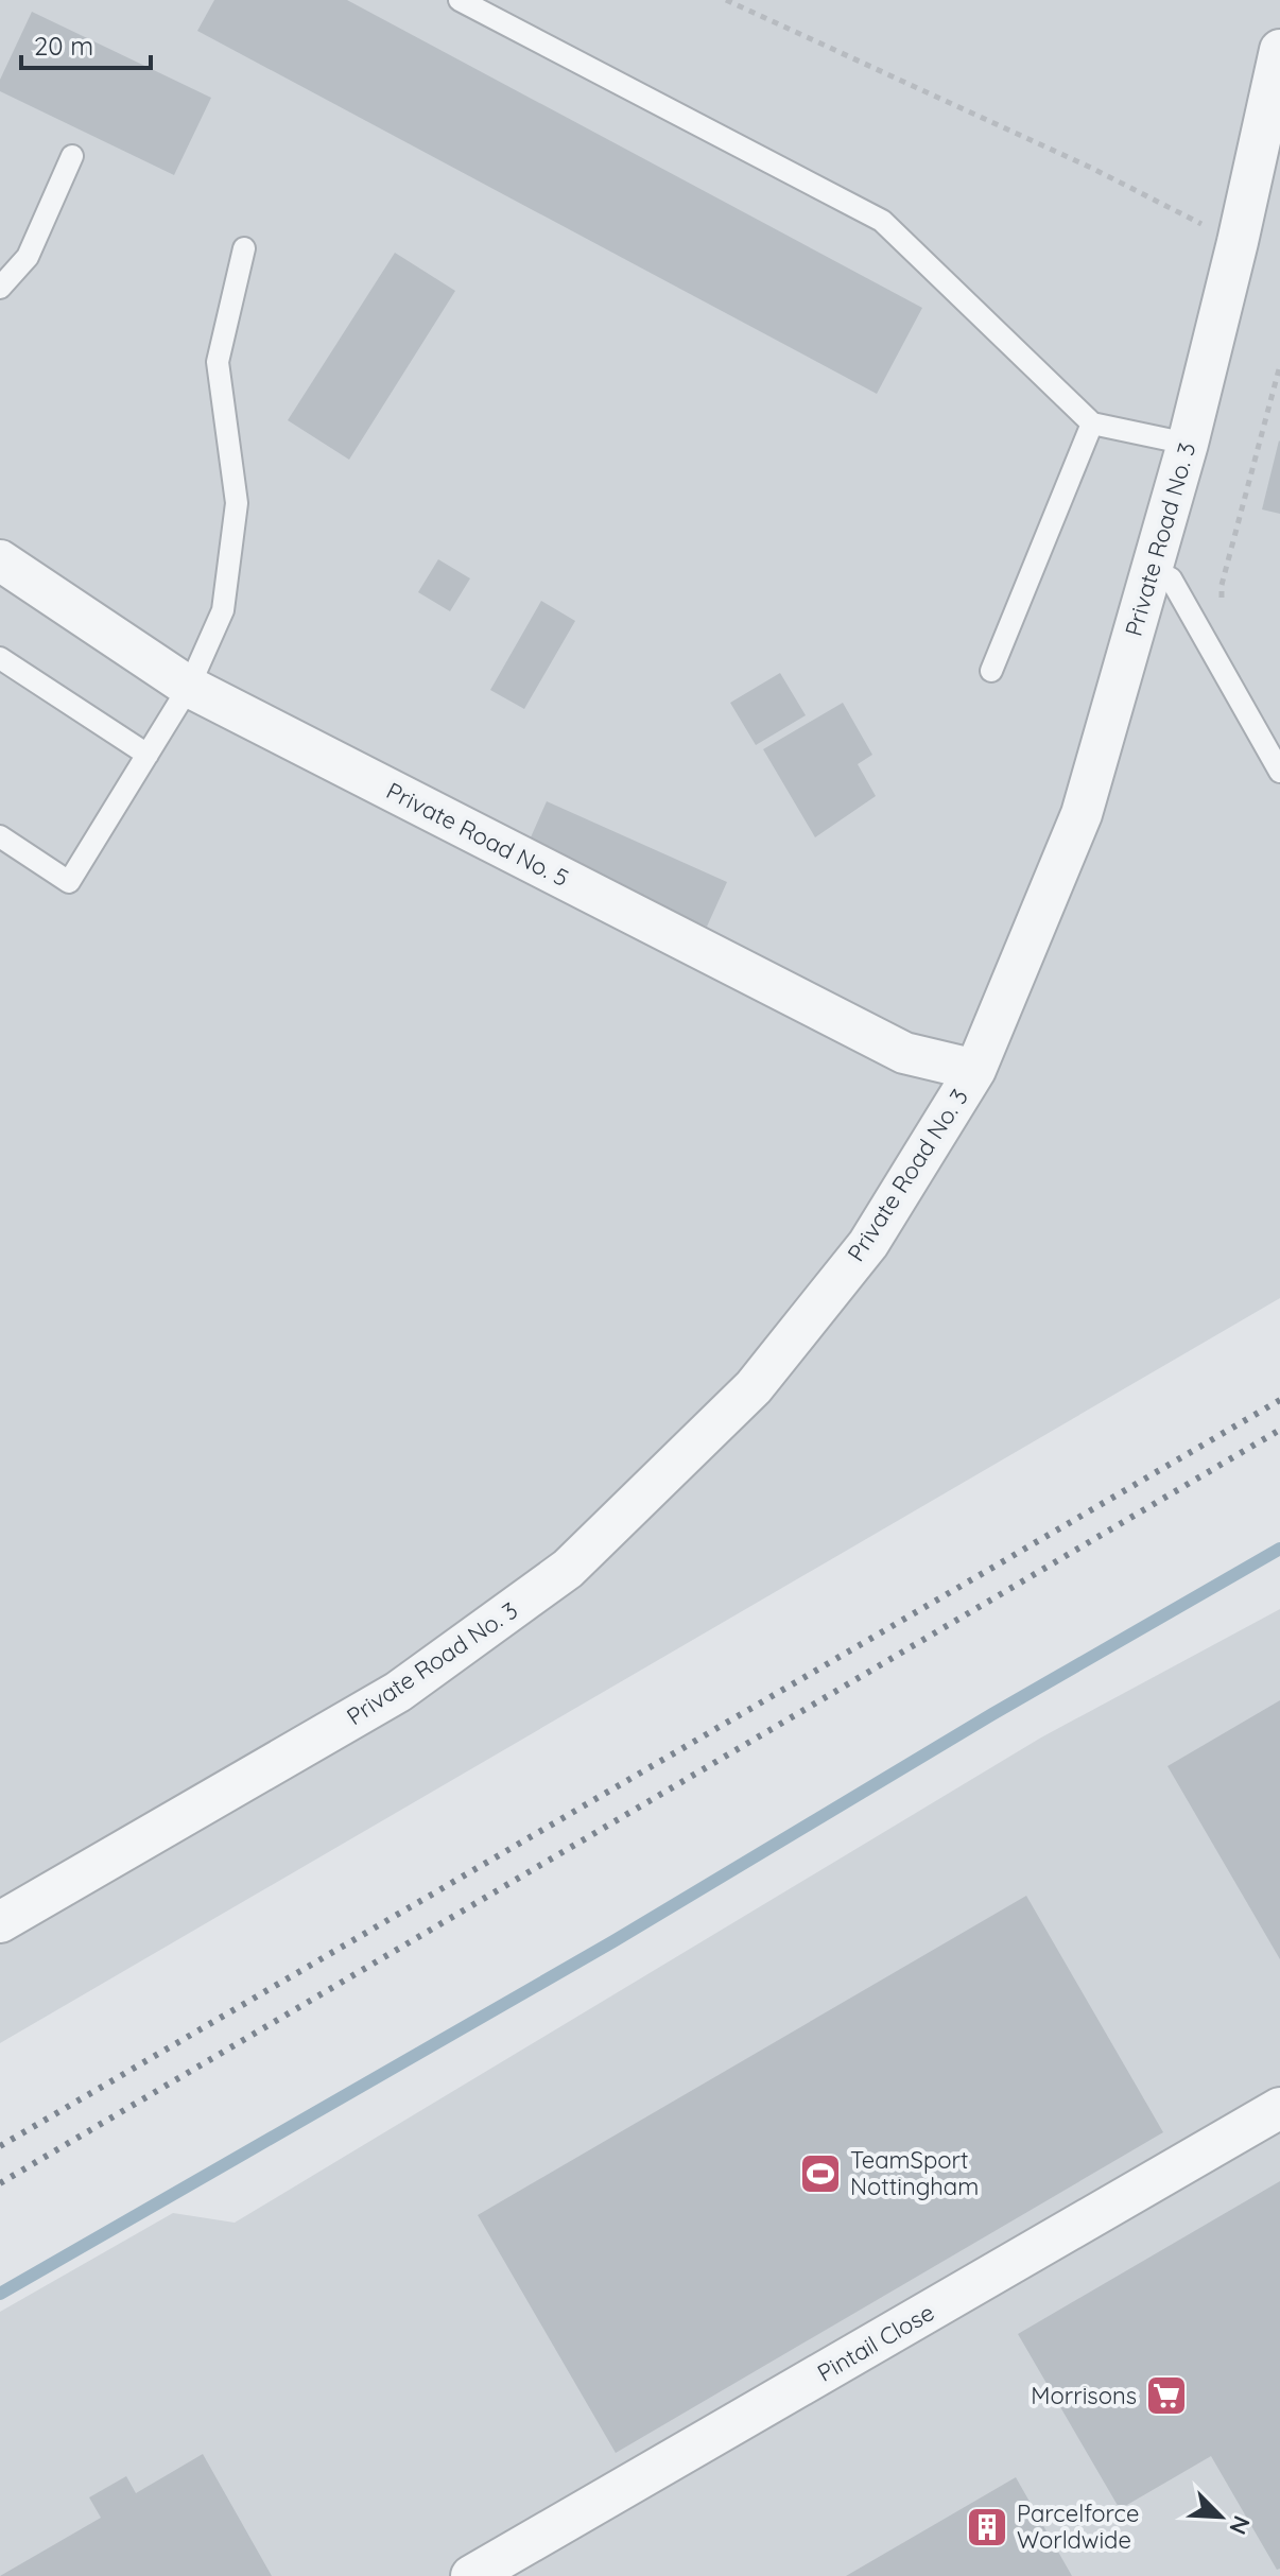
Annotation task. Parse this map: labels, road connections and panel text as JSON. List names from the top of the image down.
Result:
{
  "streets": {
    "street": ["Private Road No. 3", "Private Road No. 5", "Pintail Close"]
  },
  "crossings": [
    ["Private Road No. 3", "Private Road No. 5"]
  ],
  "places": {
    "sports": ["TeamSport Nottingham"],
    "supermarket": ["Morrisons"],
    "building": ["Parcelforce Worldwide"]
  },
  "scale_bar": "20 m",
  "north": "bottom right"
}
